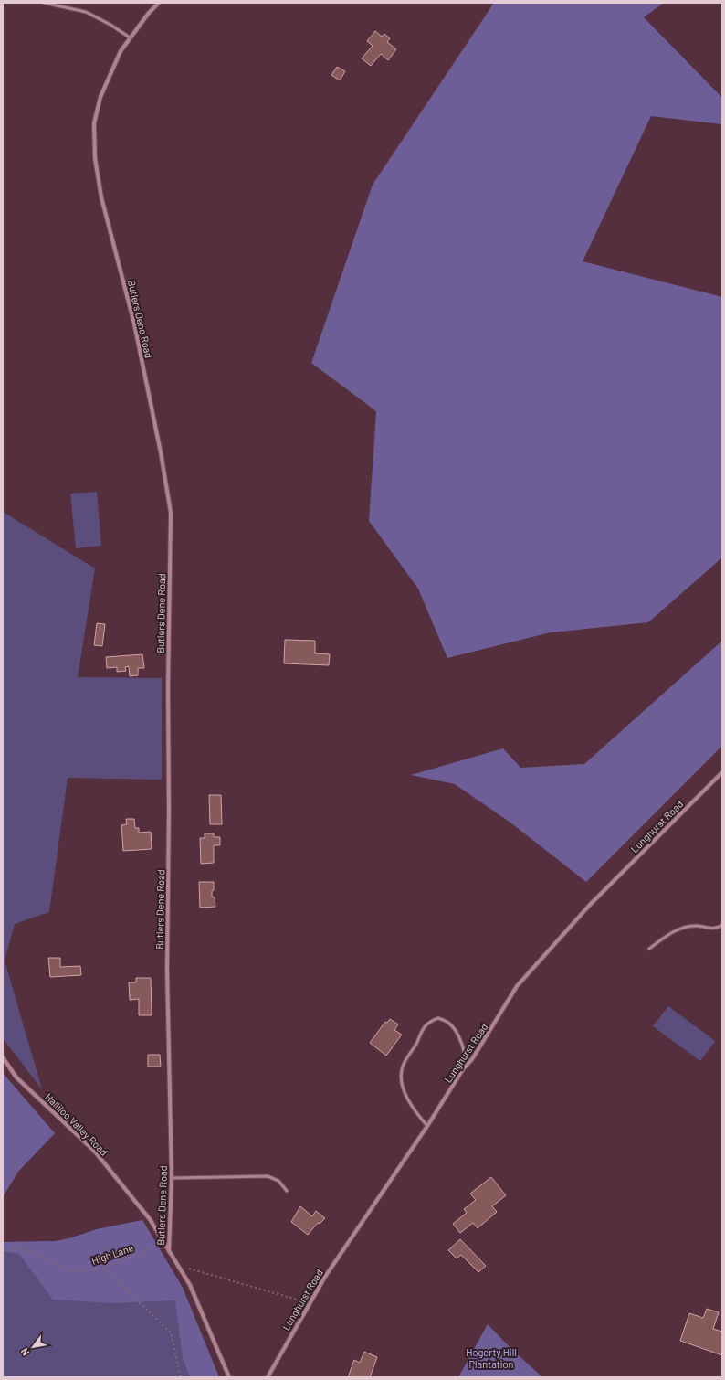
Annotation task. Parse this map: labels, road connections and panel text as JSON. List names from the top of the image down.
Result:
{
  "streets": {
    "street": ["Butlers Dene Road", "Lunghurst Road", "Halliloo Valley Road"],
    "path": ["High Lane"]
  },
  "crossings": [
    ["Butlers Dene Road", "Halliloo Valley Road"],
    ["Halliloo Valley Road", "High Lane"]
  ],
  "parks": ["Hogerty Hill Plantation"],
  "north": "bottom left"
}
